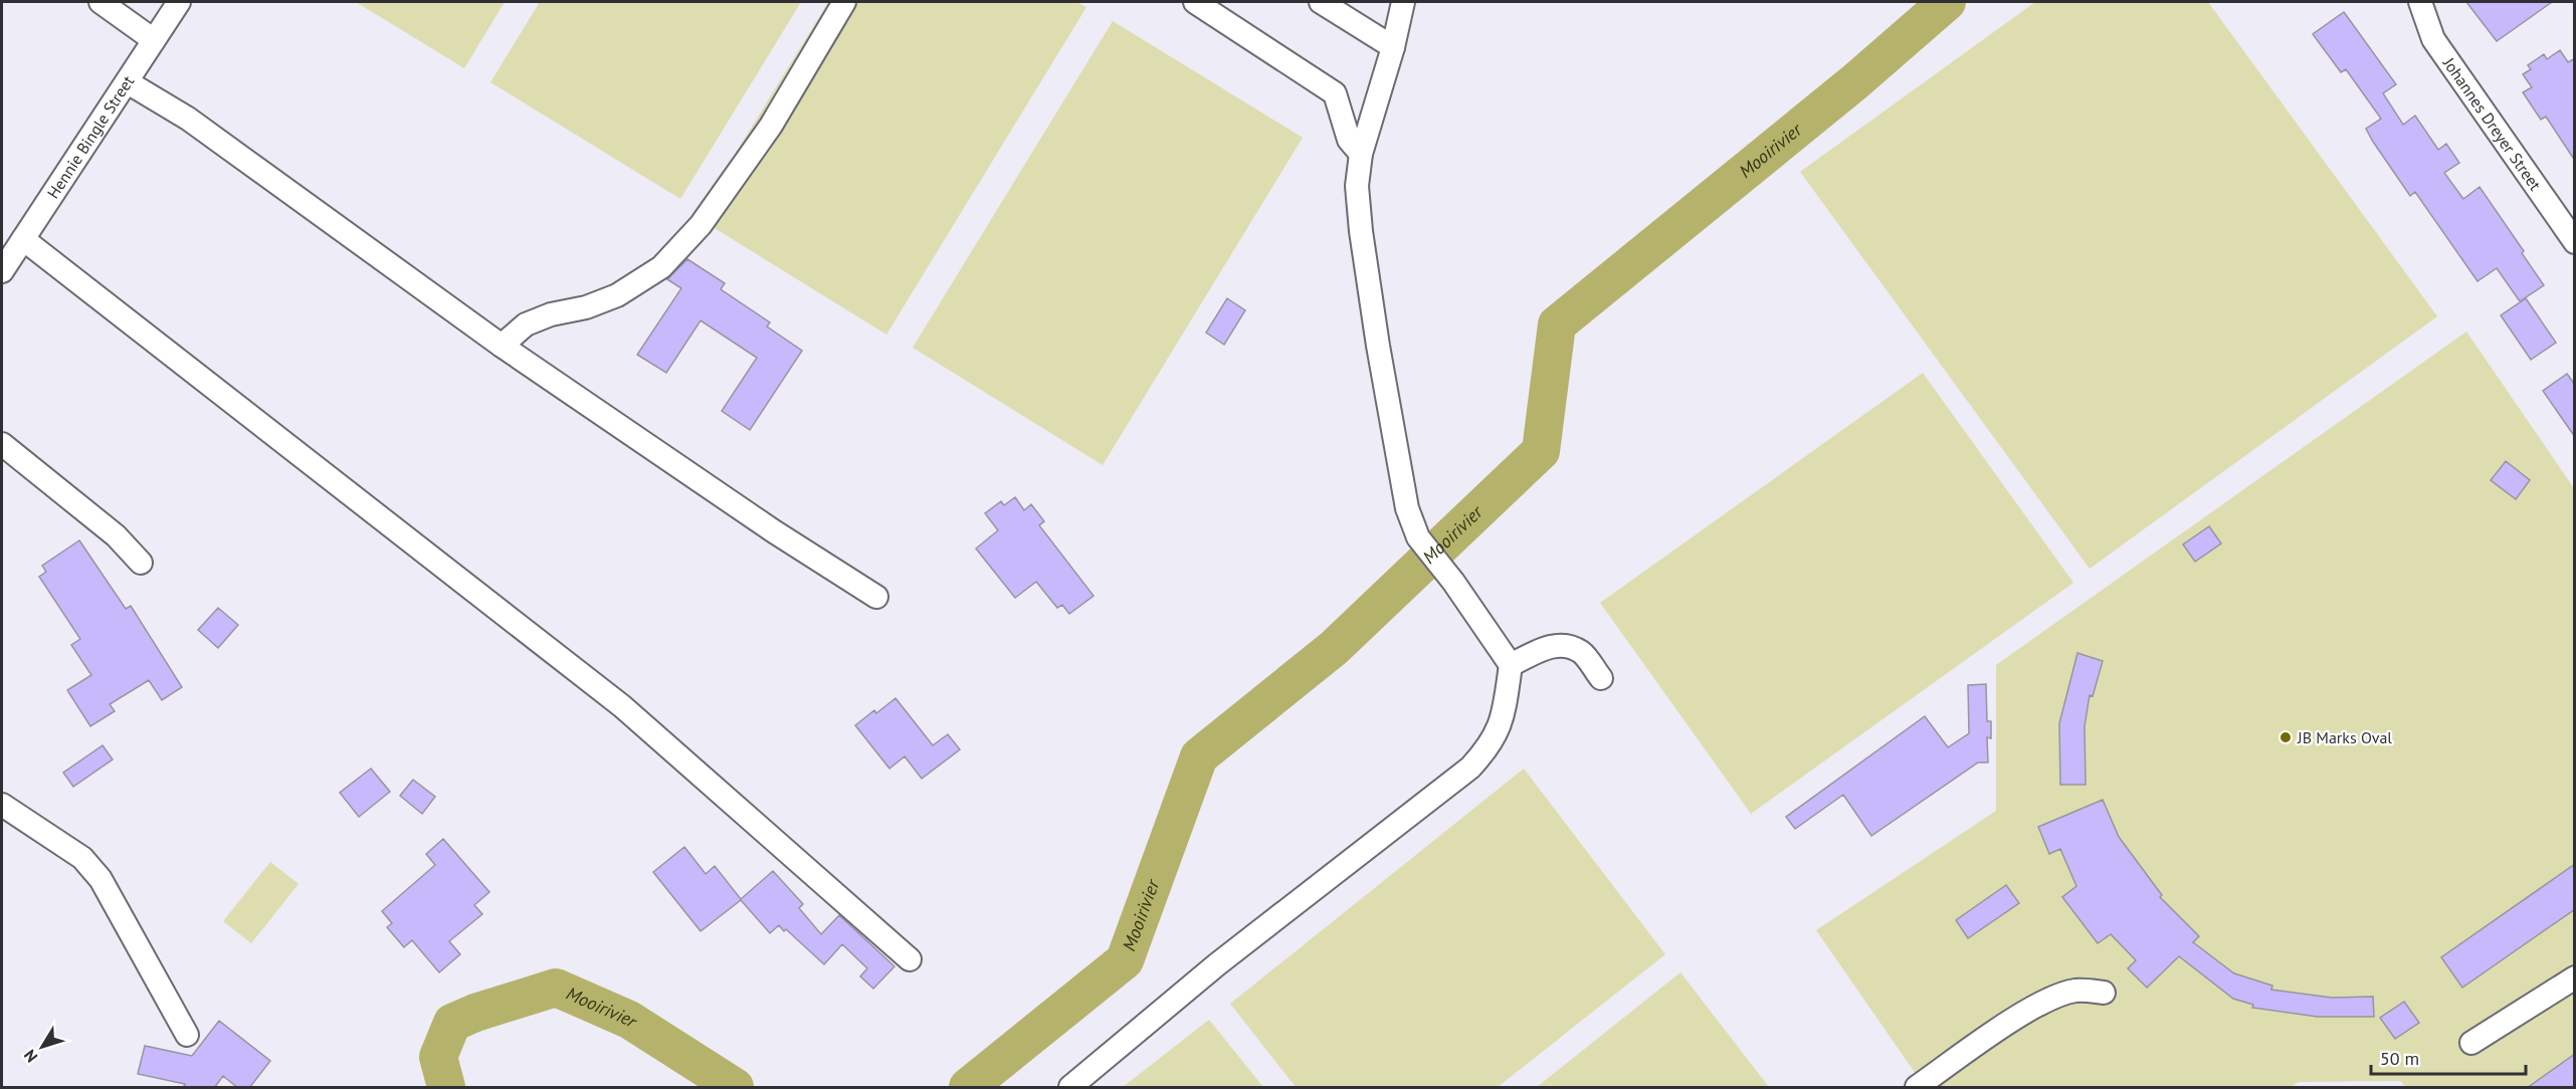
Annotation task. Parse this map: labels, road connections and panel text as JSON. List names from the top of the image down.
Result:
{
  "streets": {
    "street": ["Johannes Dreyer Street", "Hennie Bingle Street"]
  },
  "water": ["Mooirivier"],
  "places": ["JB Marks Oval"],
  "scale_bar": "50 m",
  "north": "bottom left"
}
